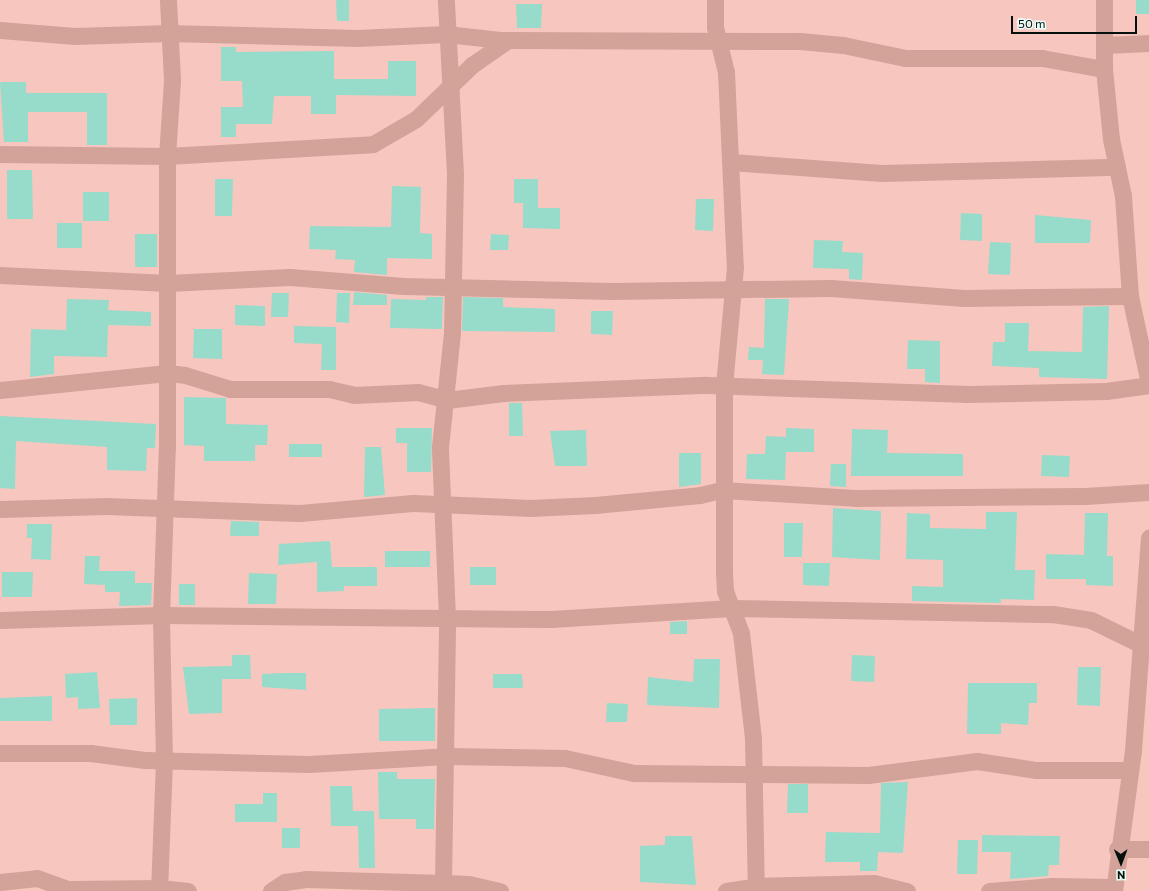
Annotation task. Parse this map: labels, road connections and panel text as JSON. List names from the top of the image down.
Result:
{
  "scale_bar": "50 m",
  "north": "bottom"
}
